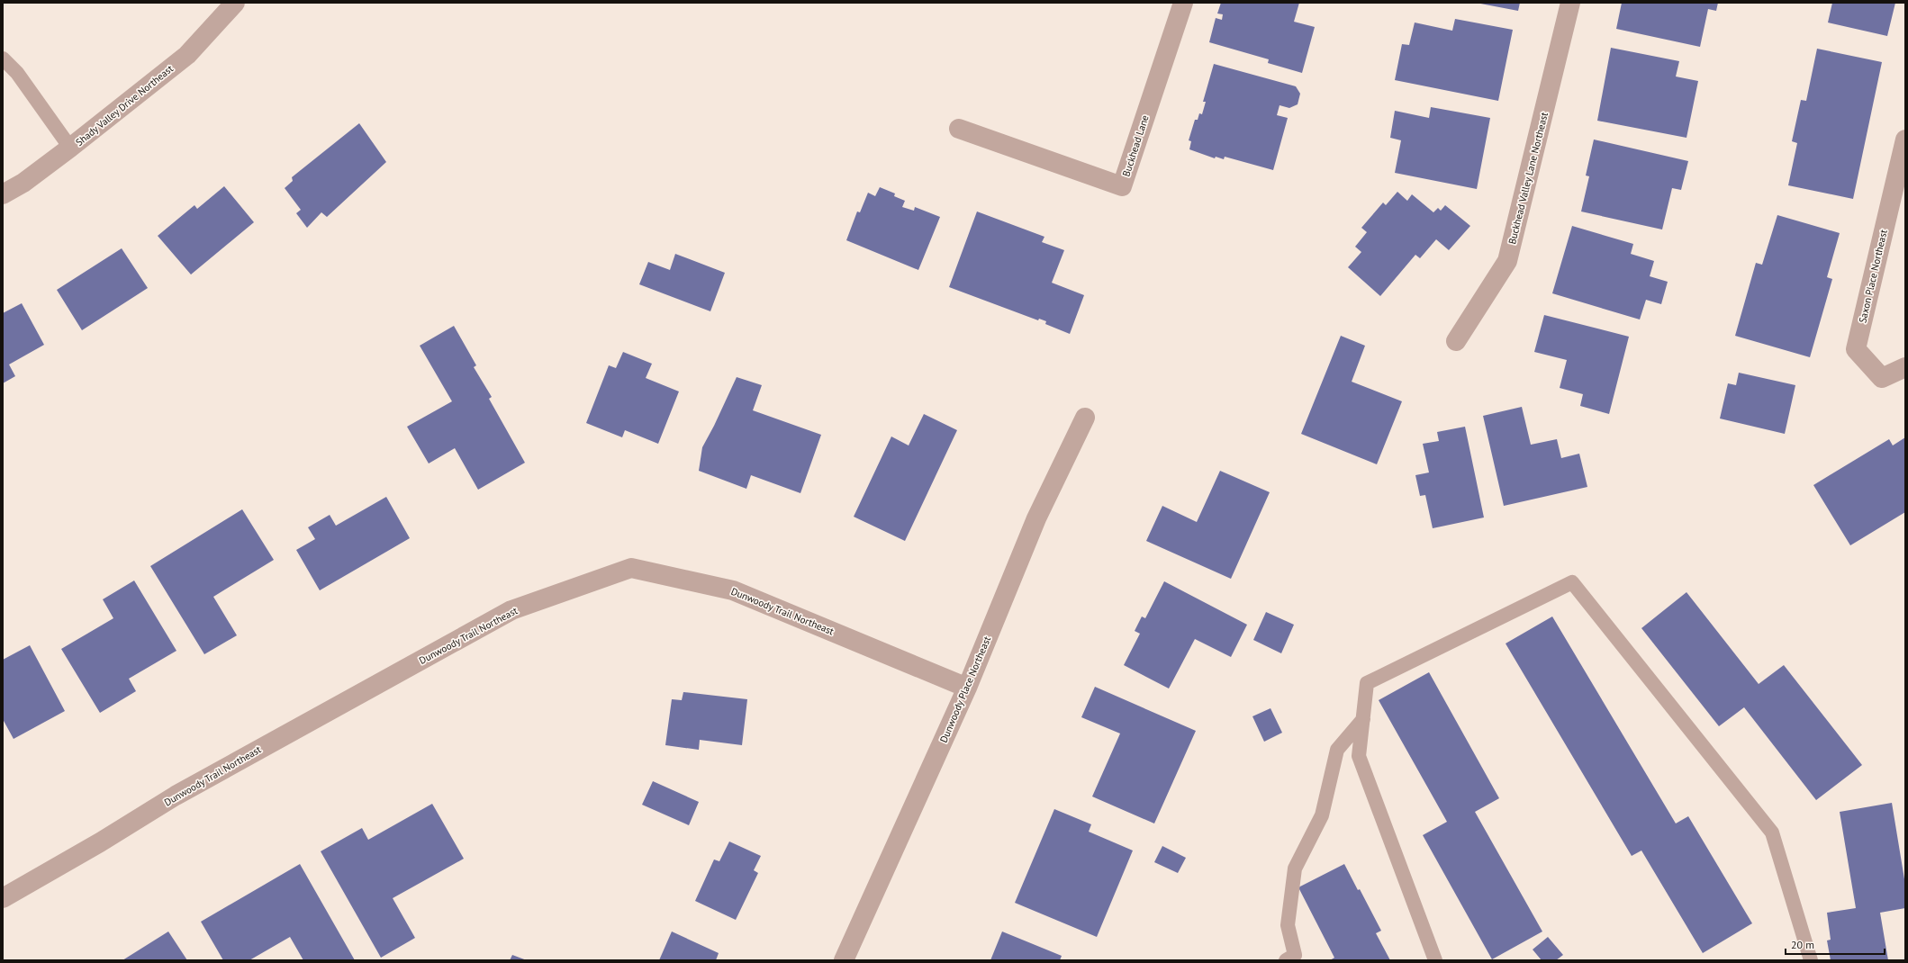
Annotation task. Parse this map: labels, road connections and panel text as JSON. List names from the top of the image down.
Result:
{
  "streets": {
    "street": [
      "Shady Valley Drive Northeast",
      "Buckhead Lane",
      "Buckhead Valley Lane Northeast",
      "Saxon Place Northeast",
      "Dunwoody Trail Northeast",
      "Dunwoody Place Northeast"
    ]
  },
  "crossings": [
    ["Dunwoody Trail Northeast", "Dunwoody Place Northeast"]
  ],
  "scale_bar": "20 m"
}
